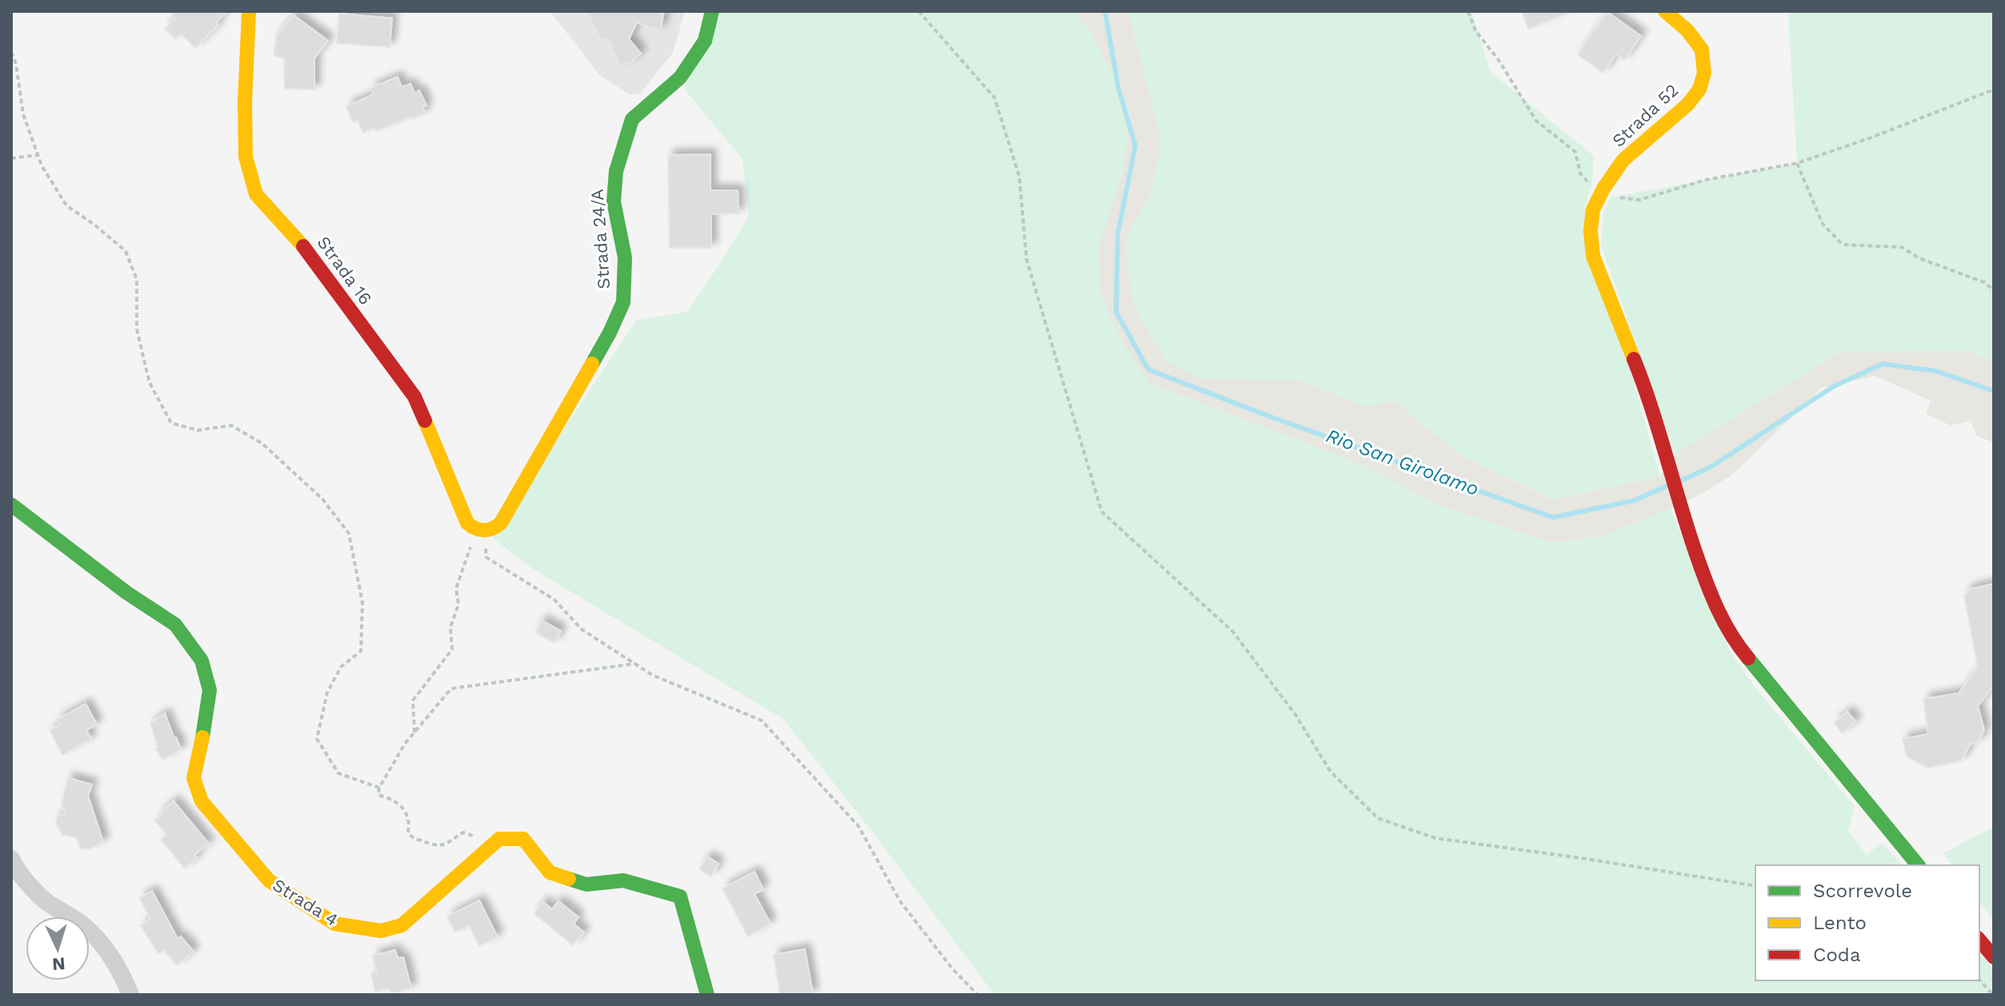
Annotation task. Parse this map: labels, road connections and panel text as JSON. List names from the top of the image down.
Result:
{
  "streets": {
    "street": [
      "Strada 52",
      "Strada 24/A",
      "Strada 16",
      "Strada 4"
    ]
  },
  "crossings": [
    ["Strada 24/A", "Strada 16"]
  ],
  "water": ["Rio San Girolamo"],
  "legend": ["Scorrevole", "Lento", "Coda"],
  "north": "bottom"
}
